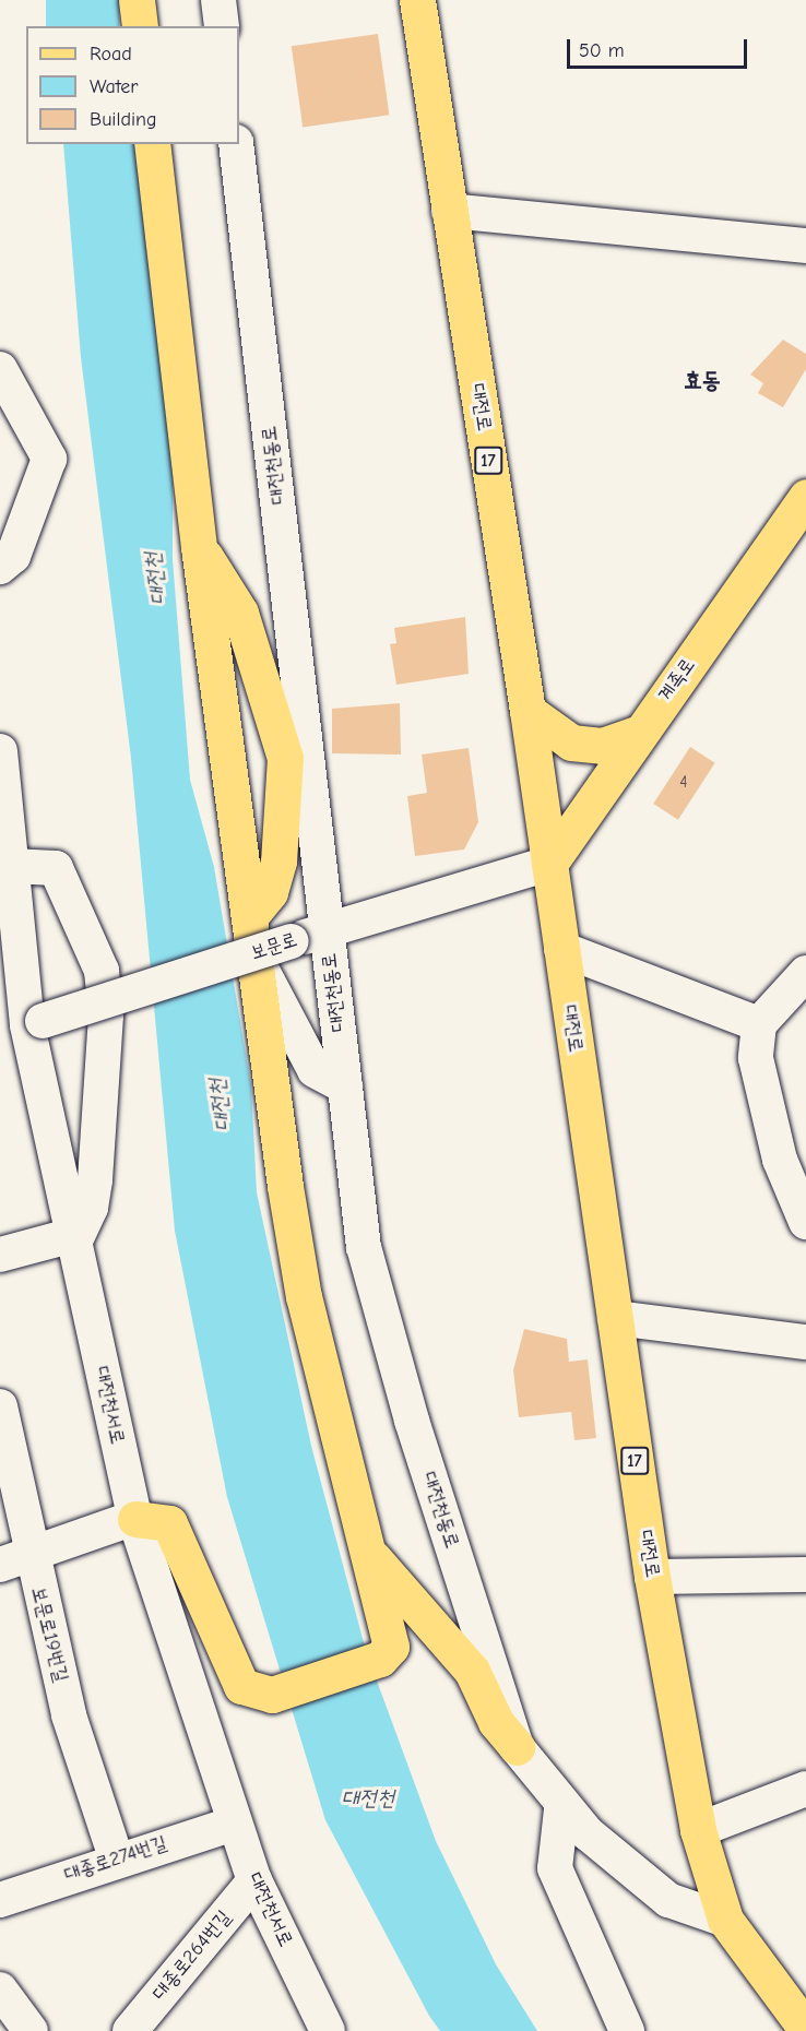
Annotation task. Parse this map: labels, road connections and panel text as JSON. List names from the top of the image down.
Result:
{
  "streets": {
    "main road": ["대전로", "17", "계족로"],
    "street": [
      "대전천동로",
      "보문로",
      "대전천서로",
      "보문로19번길",
      "대종로274번길",
      "대종로264번길"
    ]
  },
  "crossings": [
    ["대전로", "대전천동로"],
    ["대전로", "계족로"],
    ["대전로", "보문로"],
    ["대전천동로", "보문로"],
    ["계족로", "보문로"],
    ["보문로", "대전천서로"],
    ["대전천서로", "대종로274번길"],
    ["대전천서로", "대종로264번길"],
    ["보문로19번길", "대종로274번길"]
  ],
  "districts": ["효동"],
  "water": ["대전천"],
  "house_numbers": ["4"],
  "legend": ["Road", "Water", "Building"],
  "scale_bar": "50 m"
}
